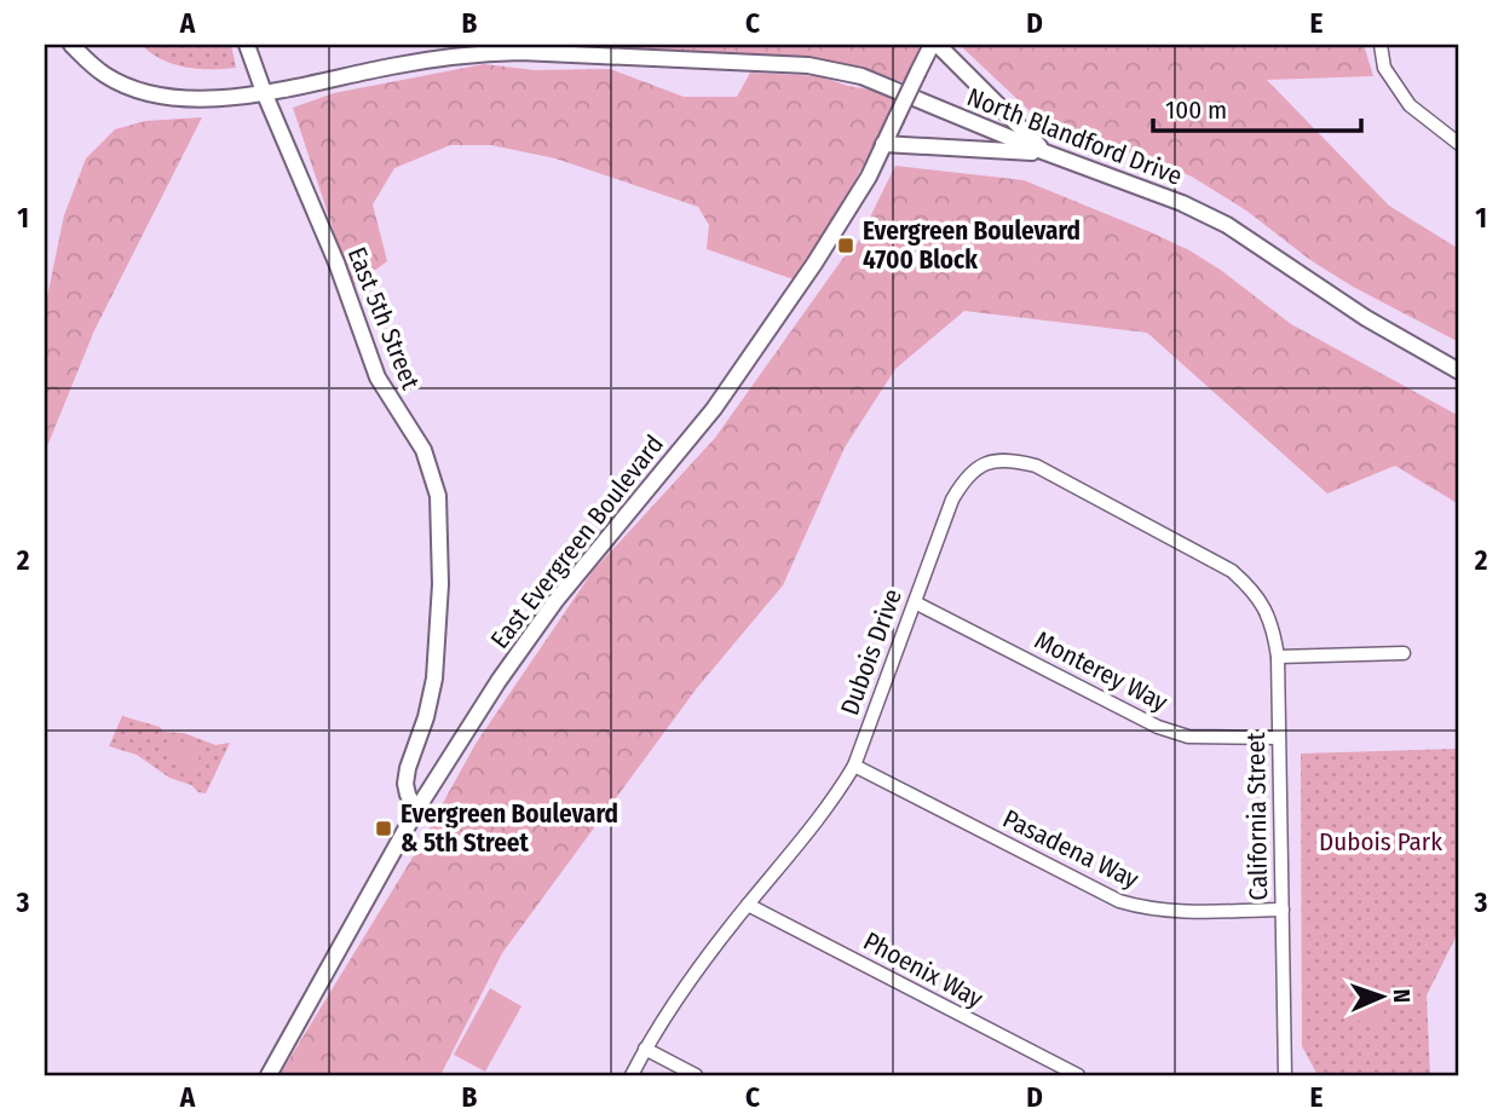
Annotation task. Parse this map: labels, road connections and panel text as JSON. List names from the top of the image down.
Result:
{
  "streets": {
    "street": [
      "North Blandford Drive",
      "East 5th Street",
      "East Evergreen Boulevard",
      "Dubois Drive",
      "Monterey Way",
      "California Street",
      "Pasadena Way",
      "Phoenix Way"
    ]
  },
  "crossings": [
    ["North Blandford Drive", "East 5th Street"],
    ["East 5th Street", "East Evergreen Boulevard"],
    ["Dubois Drive", "Monterey Way"],
    ["Dubois Drive", "California Street"],
    ["Dubois Drive", "Pasadena Way"],
    ["Dubois Drive", "Phoenix Way"],
    ["Monterey Way", "California Street"],
    ["California Street", "Pasadena Way"]
  ],
  "parks": ["Dubois Park"],
  "places": {
    "transit": ["Evergreen Boulevard 4700 Block", "Evergreen Boulevard & 5th Street"]
  },
  "scale_bar": "100 m",
  "north": "right",
  "grid": {
    "columns": [
      "A",
      "B",
      "C",
      "D",
      "E"
    ],
    "rows": ["1", "2", "3"]
  }
}
